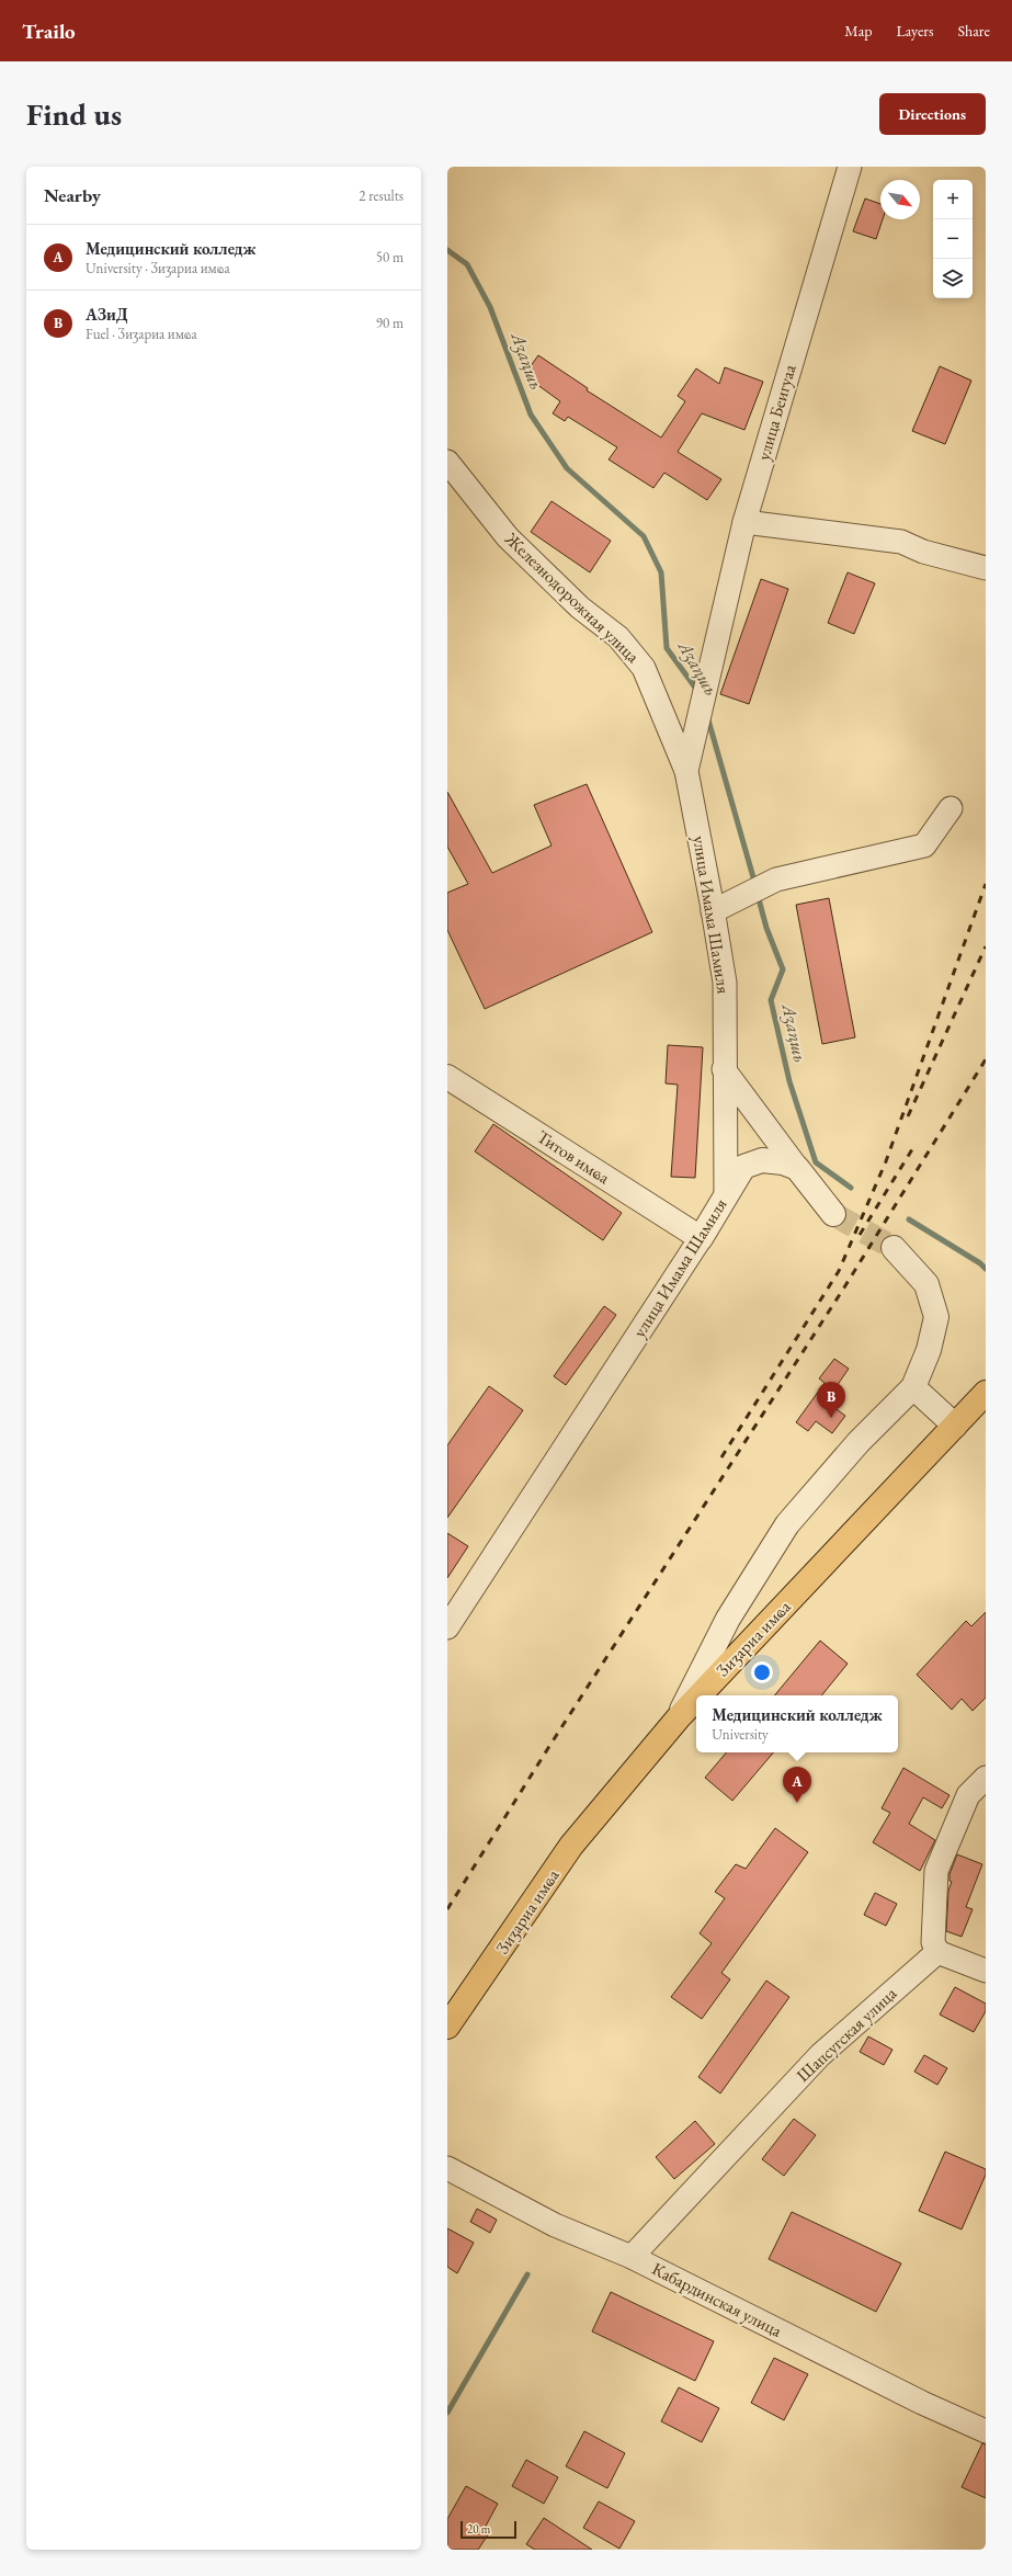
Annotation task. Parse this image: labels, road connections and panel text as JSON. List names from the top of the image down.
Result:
{
  "streets": {
    "highway": ["Ӡиӡариа имҩа"],
    "street": [
      "улица Беигуаа",
      "Железнодорожная улица",
      "улица Имама Шамиля",
      "Титов имҩа",
      "Шапсугская улица",
      "Кабардинская улица"
    ]
  },
  "crossings": [
    ["улица Беигуаа", "улица Имама Шамиля"],
    ["Железнодорожная улица", "улица Имама Шамиля"],
    ["улица Имама Шамиля", "Титов имҩа"],
    ["Шапсугская улица", "Кабардинская улица"]
  ],
  "water": ["Аӡаԥшь"],
  "scale_bar": "20 m",
  "north": "bottom right",
  "page": {
    "header": "Trailo",
    "nav": ["Map", "Layers", "Share"],
    "buttons": "Directions",
    "title": "Find us",
    "heading": ["Nearby", "2 results"],
    "map_buttons": ["+", "−"],
    "list": [
      {
        "mark": "A",
        "name": "Медицинский колледж",
        "note": "University · Ӡиӡариа имҩа",
        "value": "50 m"
      },
      {
        "mark": "B",
        "name": "АЗиД",
        "note": "Fuel · Ӡиӡариа имҩа",
        "value": "90 m"
      }
    ],
    "pins": ["B", "A"],
    "popup": ["Медицинский колледж", "University"],
    "scale": "20 m"
  }
}
